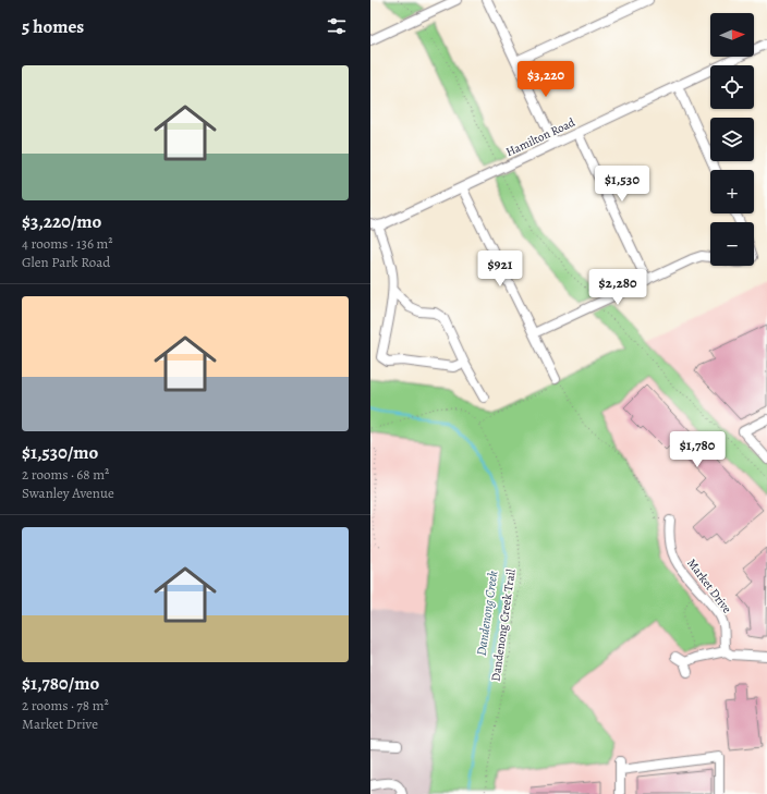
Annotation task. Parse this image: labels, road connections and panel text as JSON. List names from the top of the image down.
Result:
{
  "streets": {
    "street": ["Hamilton Road", "Market Drive"],
    "path": ["Dandenong Creek Trail"]
  },
  "water": ["Dandenong Creek"],
  "north": "right",
  "page": {
    "heading": "5 homes",
    "map_buttons": ["+", "−"],
    "list": [
      {
        "name": "$3,220/mo",
        "note": "4 rooms · 136 m² · Glen Park Road"
      },
      {
        "name": "$1,530/mo",
        "note": "2 rooms · 68 m² · Swanley Avenue"
      },
      {
        "name": "$1,780/mo",
        "note": "2 rooms · 78 m² · Market Drive"
      }
    ],
    "price": [
      "$3,220",
      "$1,530",
      "$921",
      "$2,280",
      "$1,780"
    ]
  }
}
